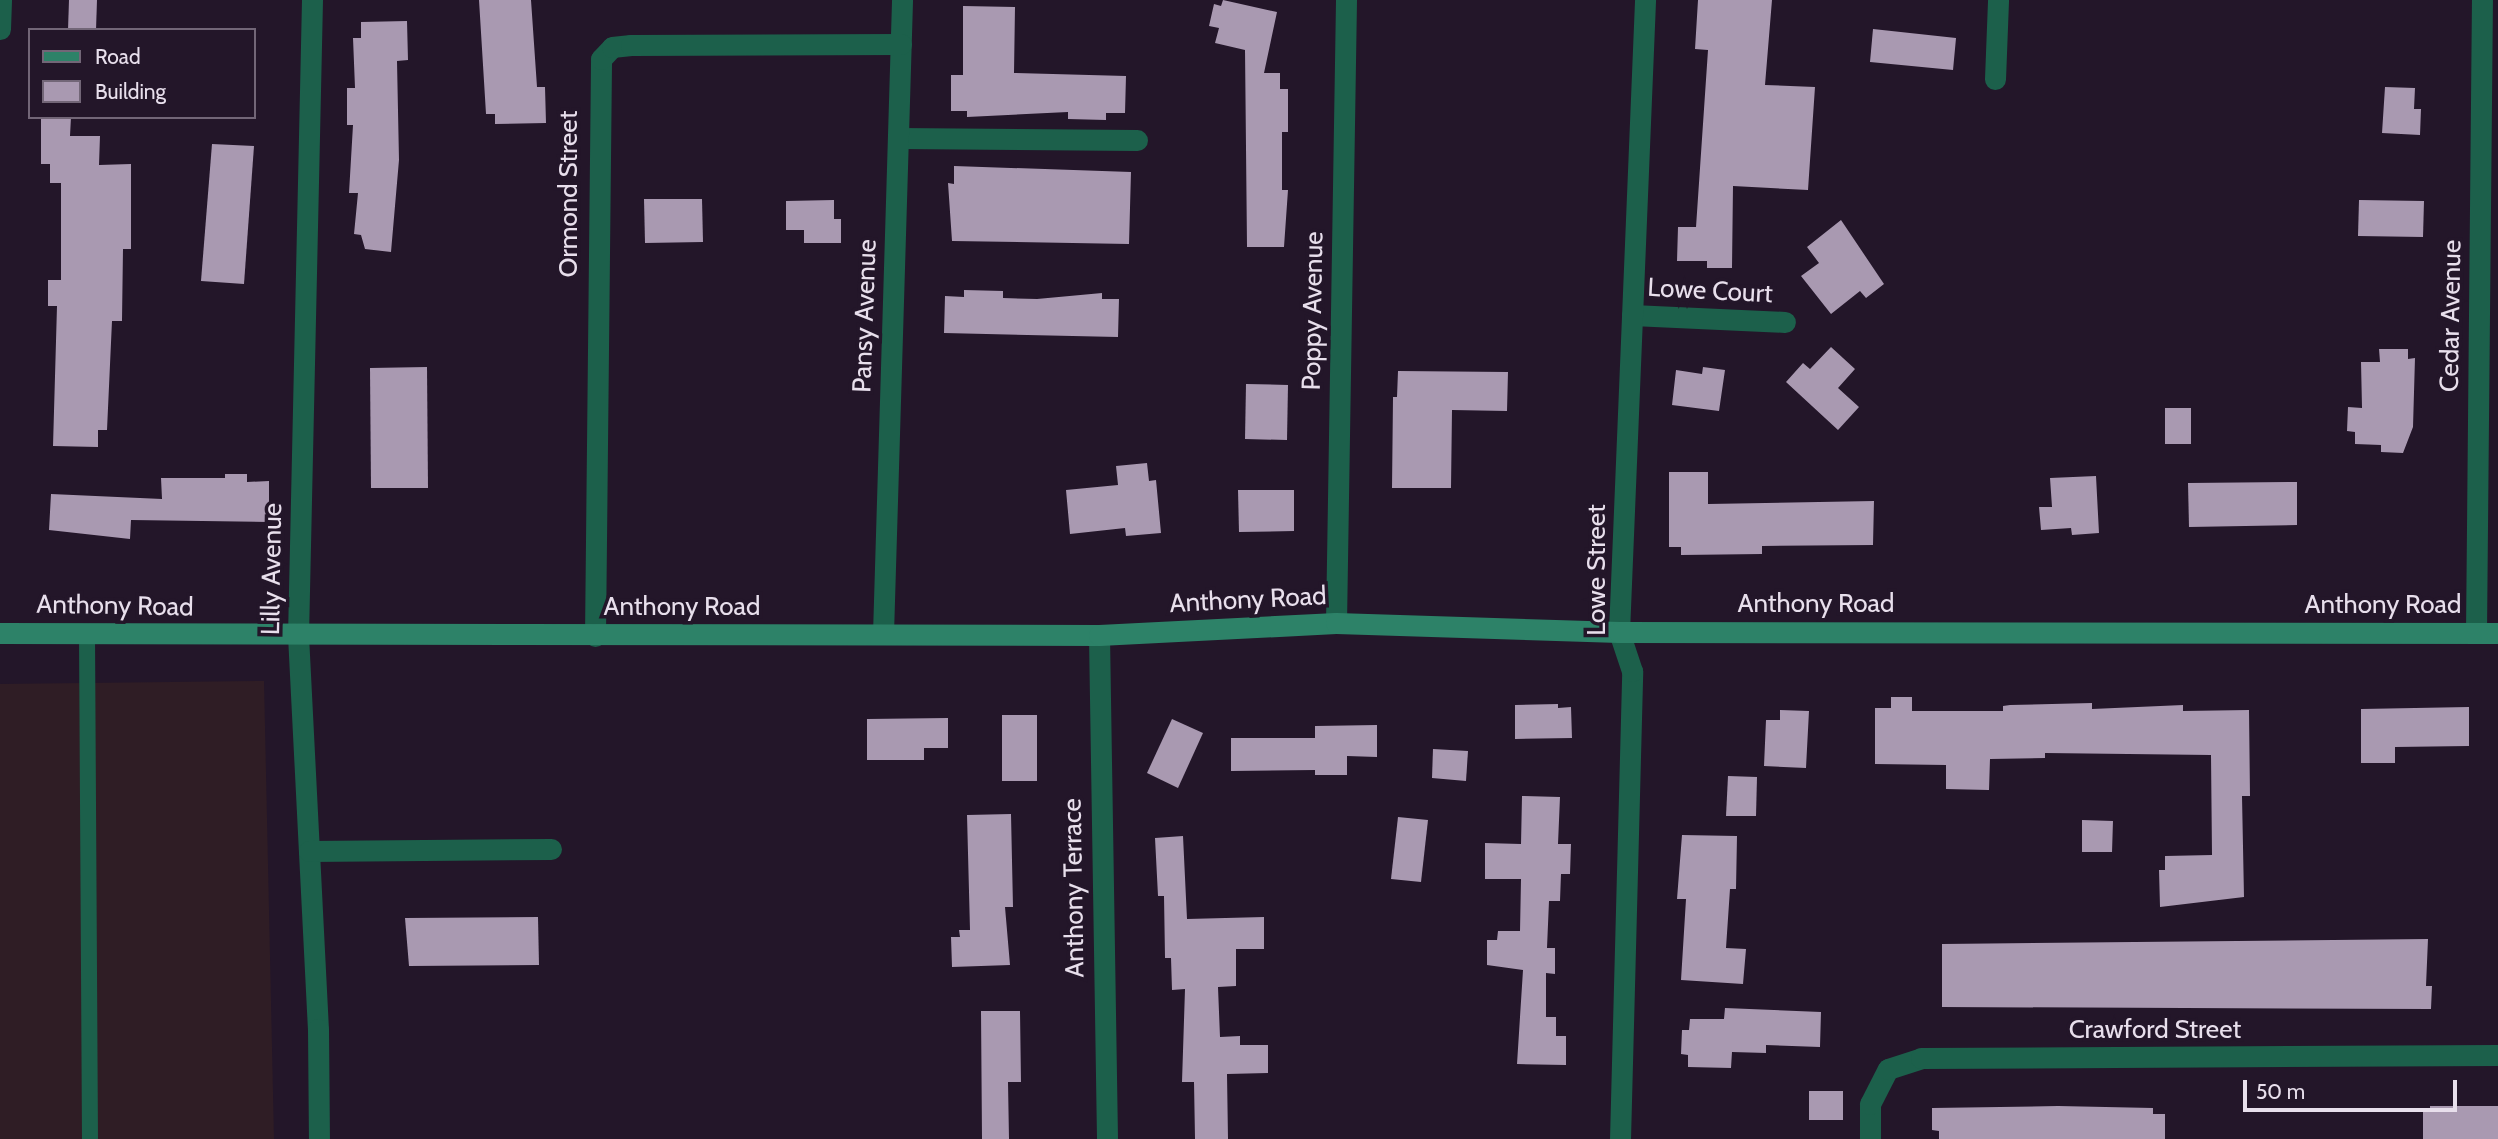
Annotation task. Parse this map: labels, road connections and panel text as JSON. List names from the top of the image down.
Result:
{
  "streets": {
    "street": [
      "Ormond Street",
      "Lowe Court",
      "Poppy Avenue",
      "Pansy Avenue",
      "Cedar Avenue",
      "Lilly Avenue",
      "Lowe Street",
      "Anthony Road",
      "Anthony Terrace",
      "Crawford Street"
    ]
  },
  "crossings": [
    ["Ormond Street", "Pansy Avenue"],
    ["Ormond Street", "Anthony Road"],
    ["Lowe Court", "Lowe Street"],
    ["Poppy Avenue", "Anthony Road"],
    ["Pansy Avenue", "Anthony Road"],
    ["Cedar Avenue", "Anthony Road"],
    ["Lilly Avenue", "Anthony Road"],
    ["Lowe Street", "Anthony Road"],
    ["Anthony Road", "Anthony Terrace"]
  ],
  "legend": ["Road", "Building"],
  "scale_bar": "50 m"
}
